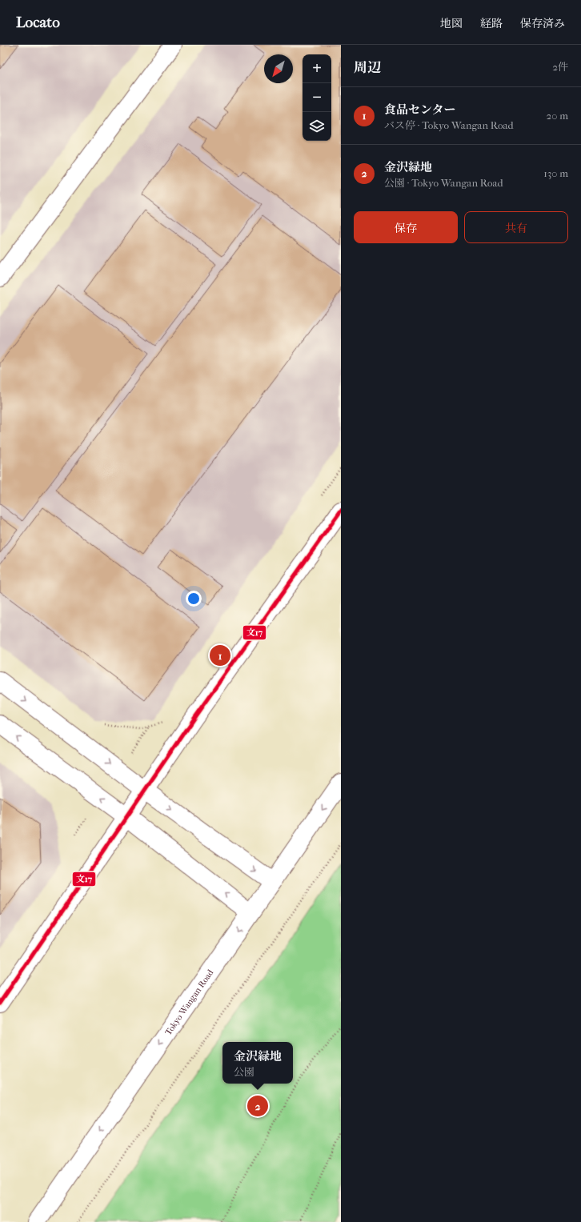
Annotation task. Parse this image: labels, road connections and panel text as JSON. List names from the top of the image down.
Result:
{
  "streets": {
    "main road": ["Tokyo Wangan Road"]
  },
  "lines": ["transit line 文17"],
  "north": "bottom left",
  "page": {
    "header": "Locato",
    "nav": ["地図", "経路", "保存済み"],
    "heading": ["周辺", "2件"],
    "map_buttons": ["+", "−"],
    "list": [
      {
        "mark": "1",
        "name": "食品センター",
        "note": "バス停 · Tokyo Wangan Road",
        "value": "20 m"
      },
      {
        "mark": "2",
        "name": "金沢緑地",
        "note": "公園 · Tokyo Wangan Road",
        "value": "130 m"
      }
    ],
    "buttons": ["保存", "共有"],
    "pins": ["1", "2"],
    "popup": ["金沢緑地", "公園"]
  }
}
